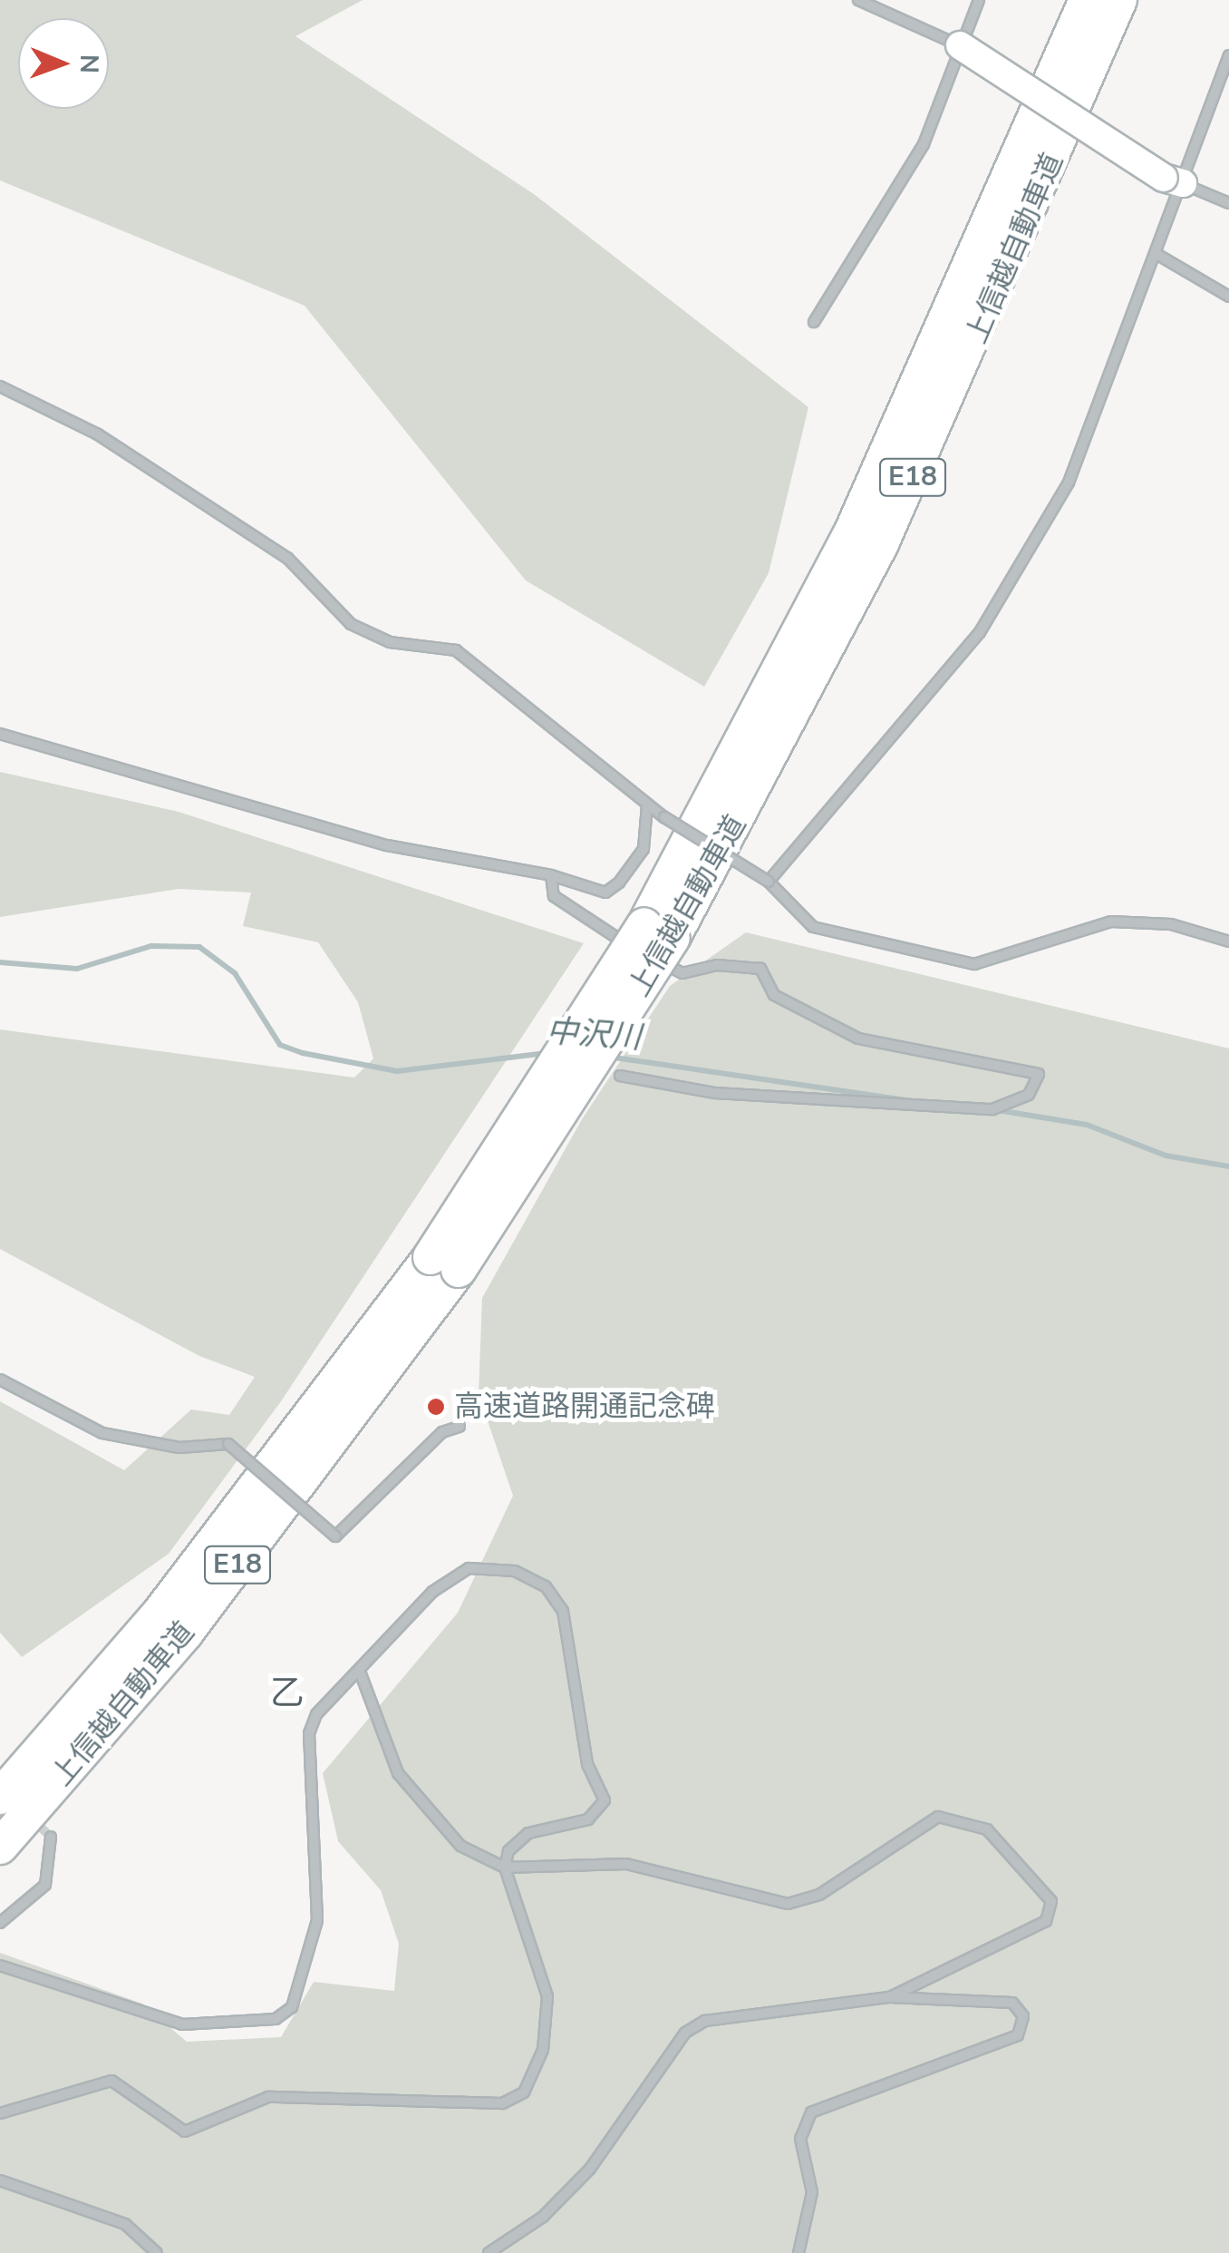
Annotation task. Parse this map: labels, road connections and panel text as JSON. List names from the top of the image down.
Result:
{
  "streets": {
    "highway": ["上信越自動車道", "E18"]
  },
  "districts": ["乙"],
  "water": ["中沢川"],
  "places": ["高速道路開通記念碑"],
  "north": "right"
}
